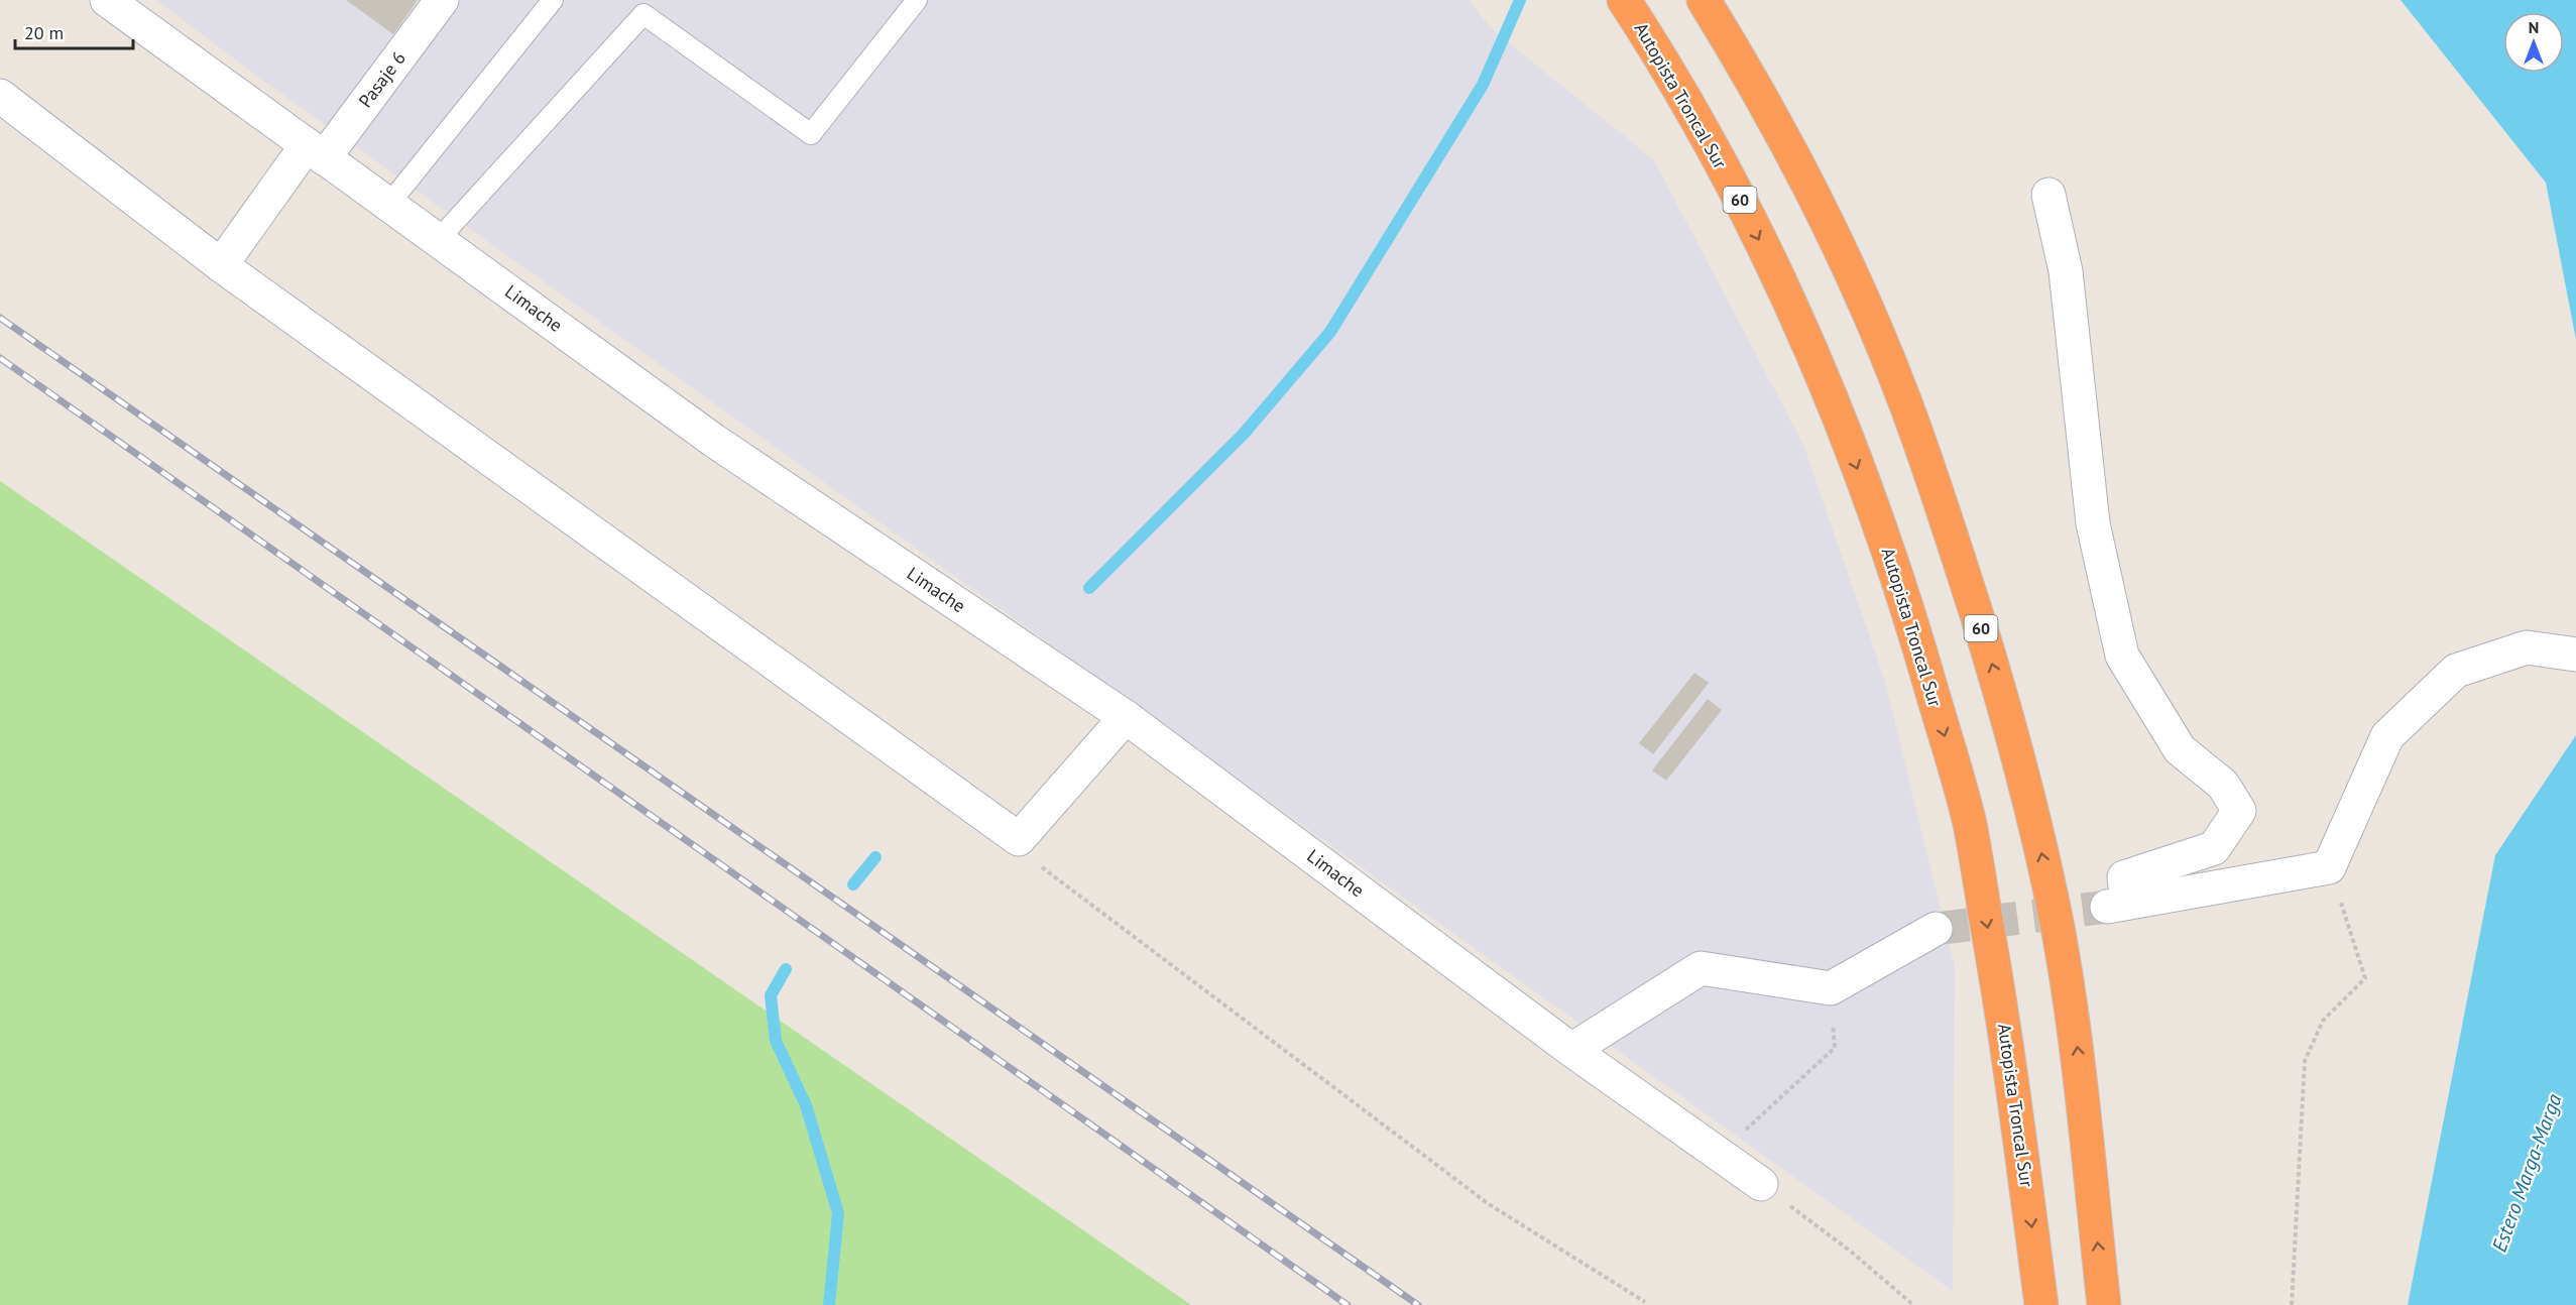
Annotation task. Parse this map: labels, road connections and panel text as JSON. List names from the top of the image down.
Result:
{
  "streets": {
    "highway": ["Autopista Troncal Sur", "60"],
    "street": ["Pasaje 6", "Limache"]
  },
  "crossings": [
    ["Pasaje 6", "Limache"]
  ],
  "water": ["Estero Marga-Marga"],
  "scale_bar": "20 m",
  "north": "top"
}
